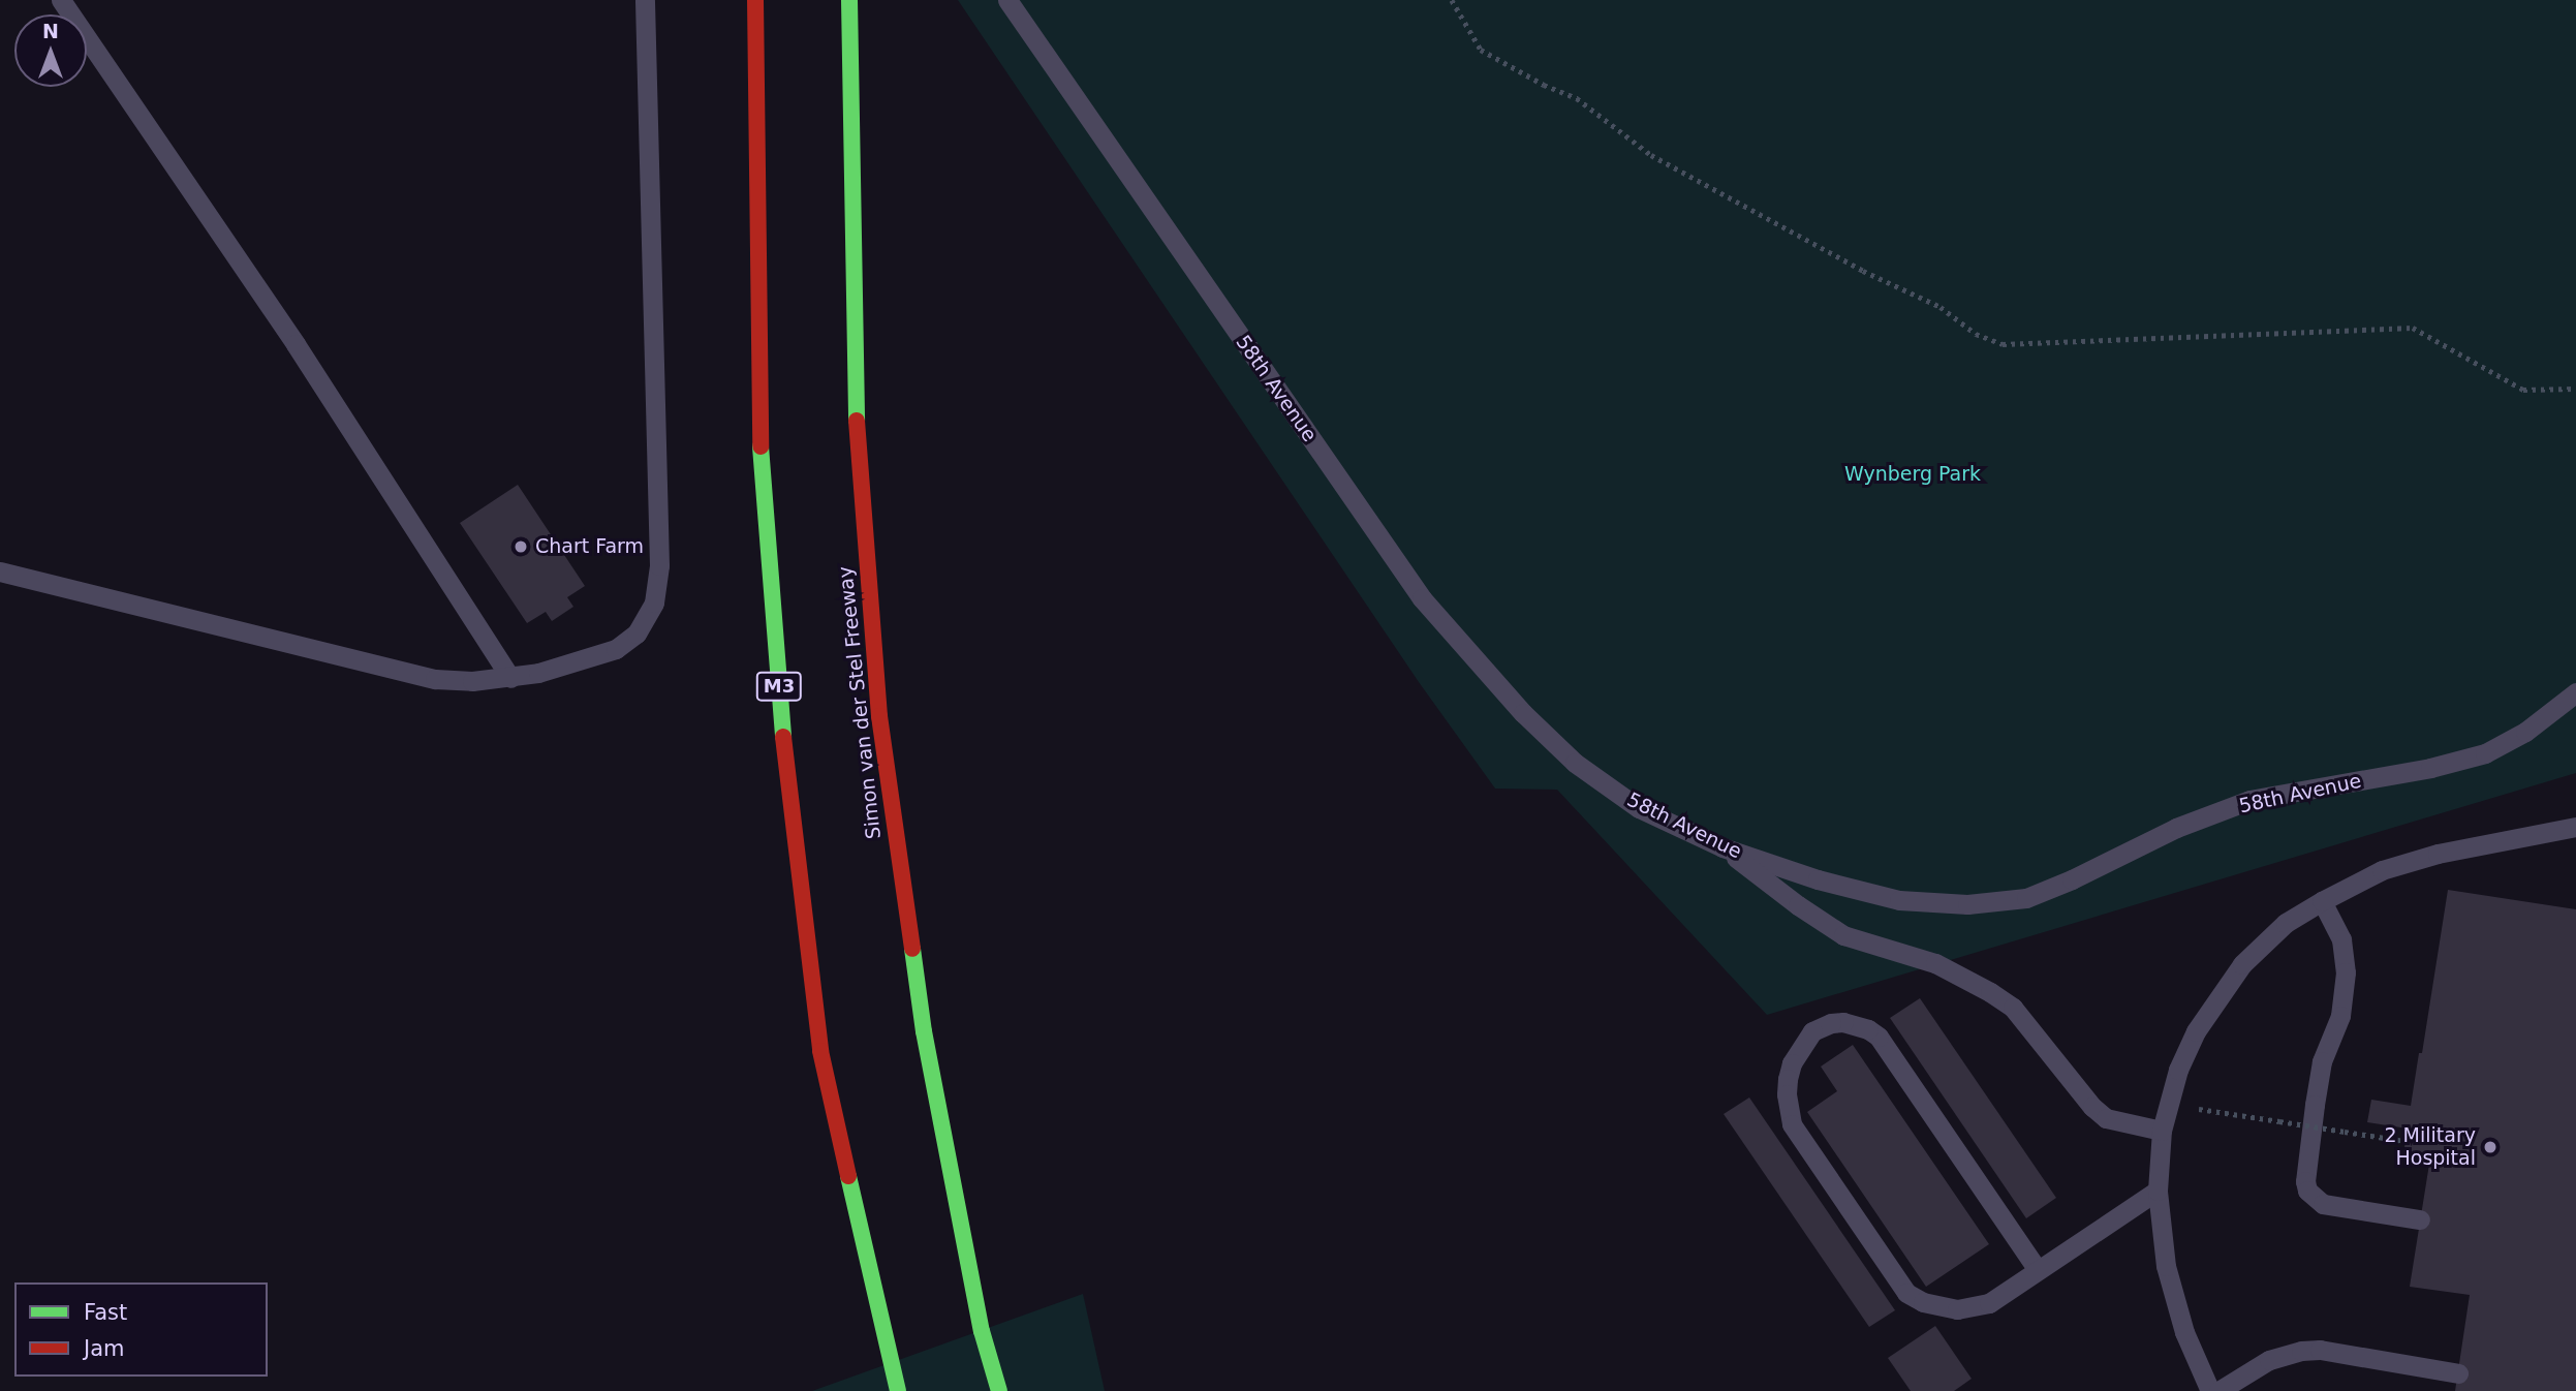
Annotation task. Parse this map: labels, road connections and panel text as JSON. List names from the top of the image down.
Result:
{
  "streets": {
    "highway": ["M3", "Simon van der Stel Freeway"],
    "lane": ["58th Avenue"]
  },
  "parks": ["Wynberg Park"],
  "places": ["Chart Farm", "2 Military Hospital"],
  "legend": ["Fast", "Jam"],
  "north": "top"
}
